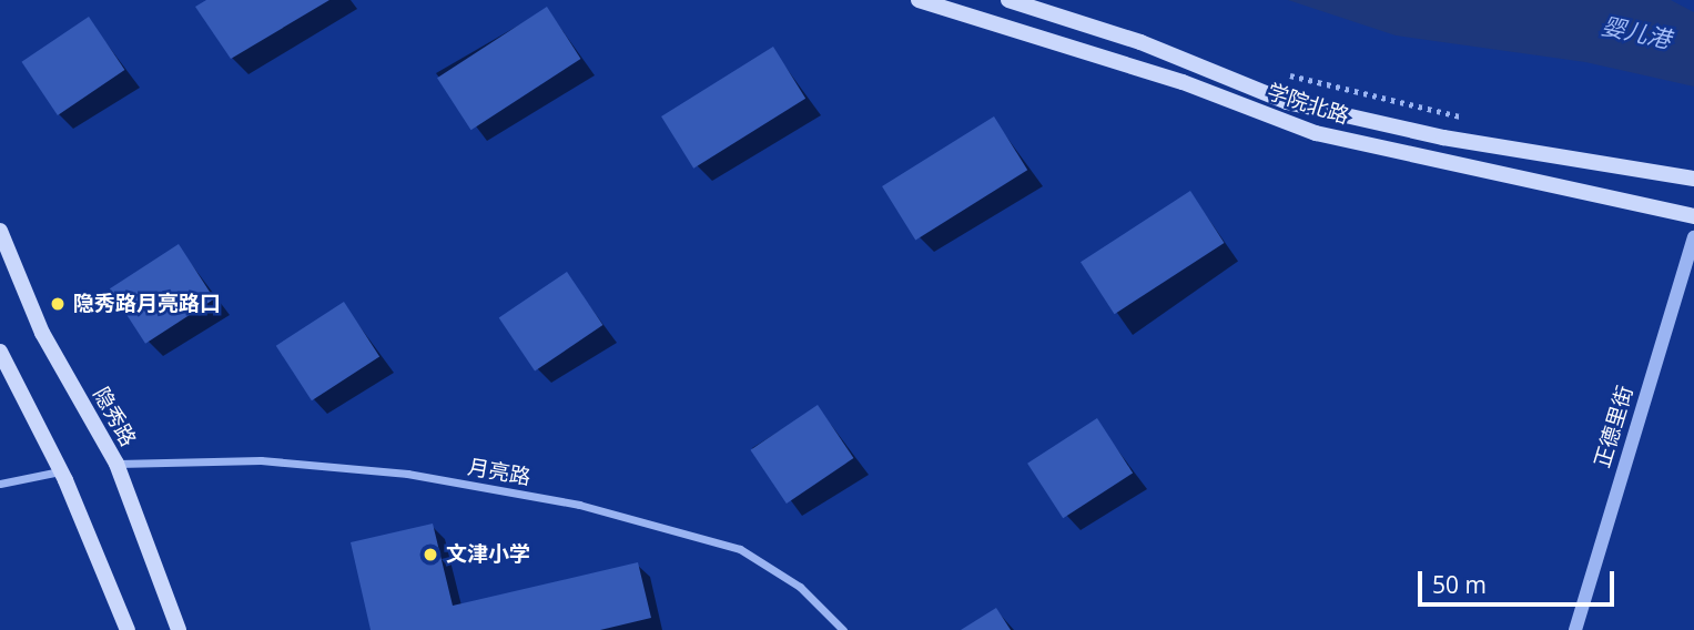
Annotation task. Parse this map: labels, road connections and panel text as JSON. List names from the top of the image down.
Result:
{
  "streets": {
    "main road": ["学院北路", "隐秀路"],
    "street": ["正德里街", "月亮路"]
  },
  "crossings": [
    ["隐秀路", "月亮路"]
  ],
  "water": ["婴儿港"],
  "places": ["隐秀路月亮路口", "文津小学"],
  "scale_bar": "50 m"
}
